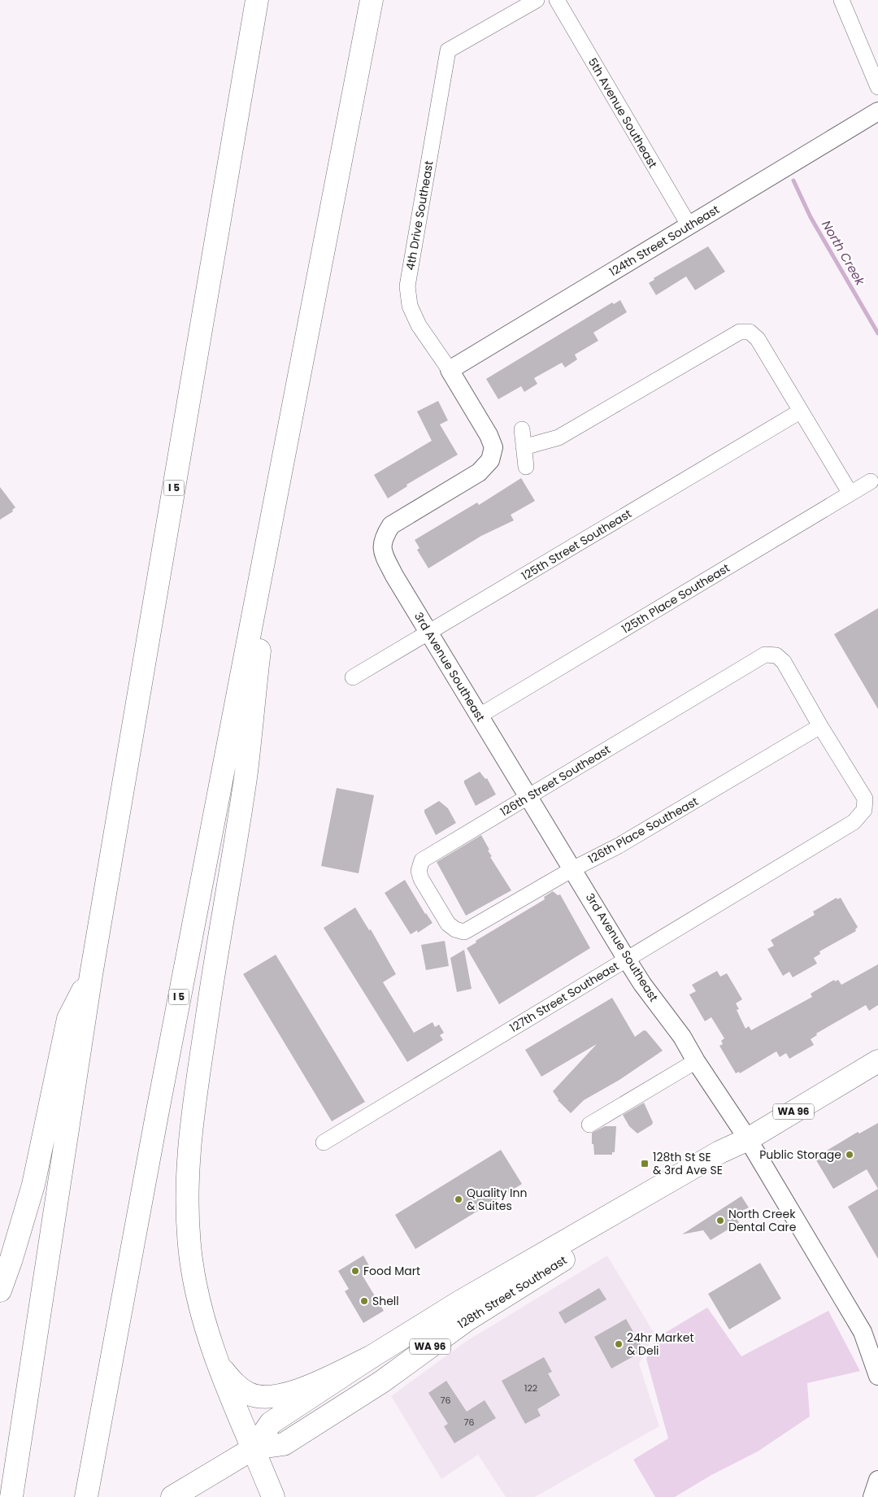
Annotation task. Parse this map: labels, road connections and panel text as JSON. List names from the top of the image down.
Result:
{
  "streets": {
    "main road": ["I 5", "WA 96", "128th Street Southeast"],
    "street": [
      "5th Avenue Southeast",
      "4th Drive Southeast",
      "124th Street Southeast",
      "125th Street Southeast",
      "125th Place Southeast",
      "3rd Avenue Southeast",
      "126th Street Southeast",
      "126th Place Southeast",
      "127th Street Southeast"
    ]
  },
  "crossings": [
    ["5th Avenue Southeast", "124th Street Southeast"],
    ["4th Drive Southeast", "124th Street Southeast"],
    ["4th Drive Southeast", "3rd Avenue Southeast"],
    ["125th Street Southeast", "3rd Avenue Southeast"],
    ["125th Place Southeast", "3rd Avenue Southeast"],
    ["3rd Avenue Southeast", "126th Street Southeast"],
    ["3rd Avenue Southeast", "126th Place Southeast"],
    ["3rd Avenue Southeast", "127th Street Southeast"],
    ["3rd Avenue Southeast", "128th Street Southeast"],
    ["126th Street Southeast", "126th Place Southeast"],
    ["126th Street Southeast", "127th Street Southeast"],
    ["126th Place Southeast", "127th Street Southeast"]
  ],
  "water": ["North Creek"],
  "places": {
    "other": [
      "Public Storage",
      "Quality Inn & Suites",
      "North Creek Dental Care",
      "Food Mart",
      "Shell",
      "24hr Market & Deli"
    ],
    "transit": ["128th St SE & 3rd Ave SE"]
  },
  "house_numbers": ["122", "76", "76"]
}
